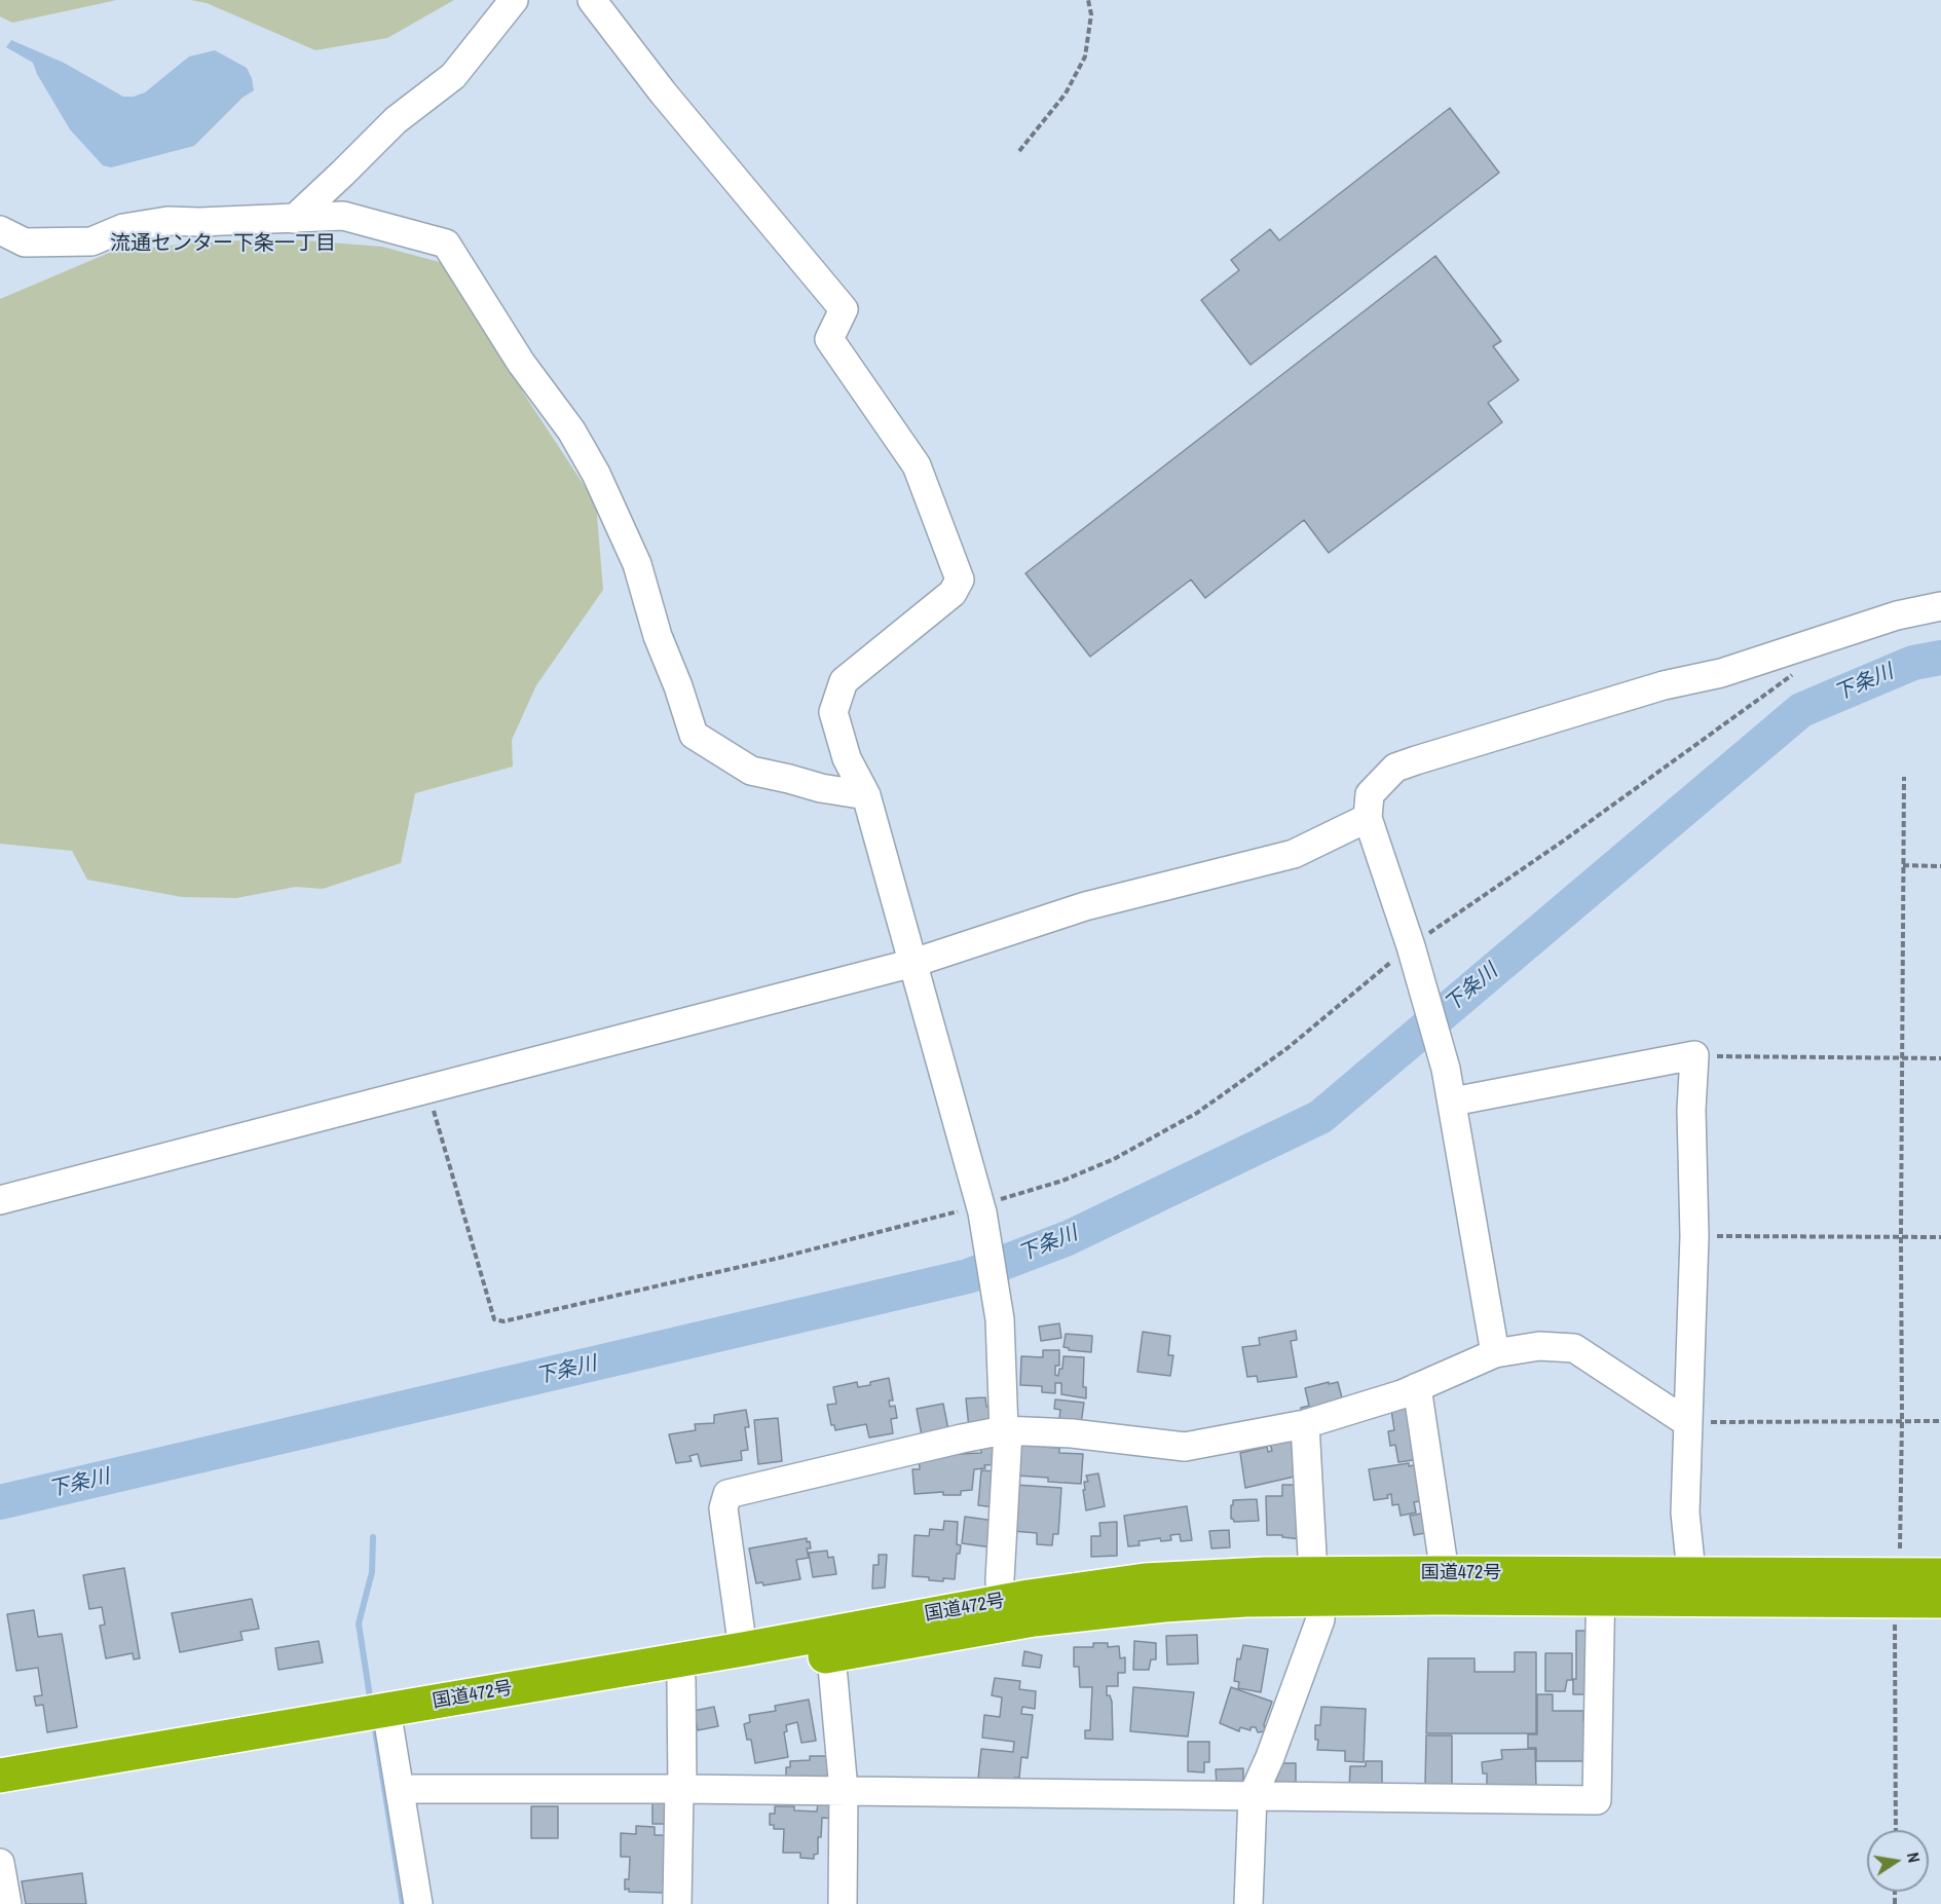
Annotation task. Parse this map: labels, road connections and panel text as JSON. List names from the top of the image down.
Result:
{
  "streets": {
    "highway": ["国道472号"]
  },
  "districts": ["流通センター下条一丁目"],
  "water": ["下条川"],
  "north": "right"
}
